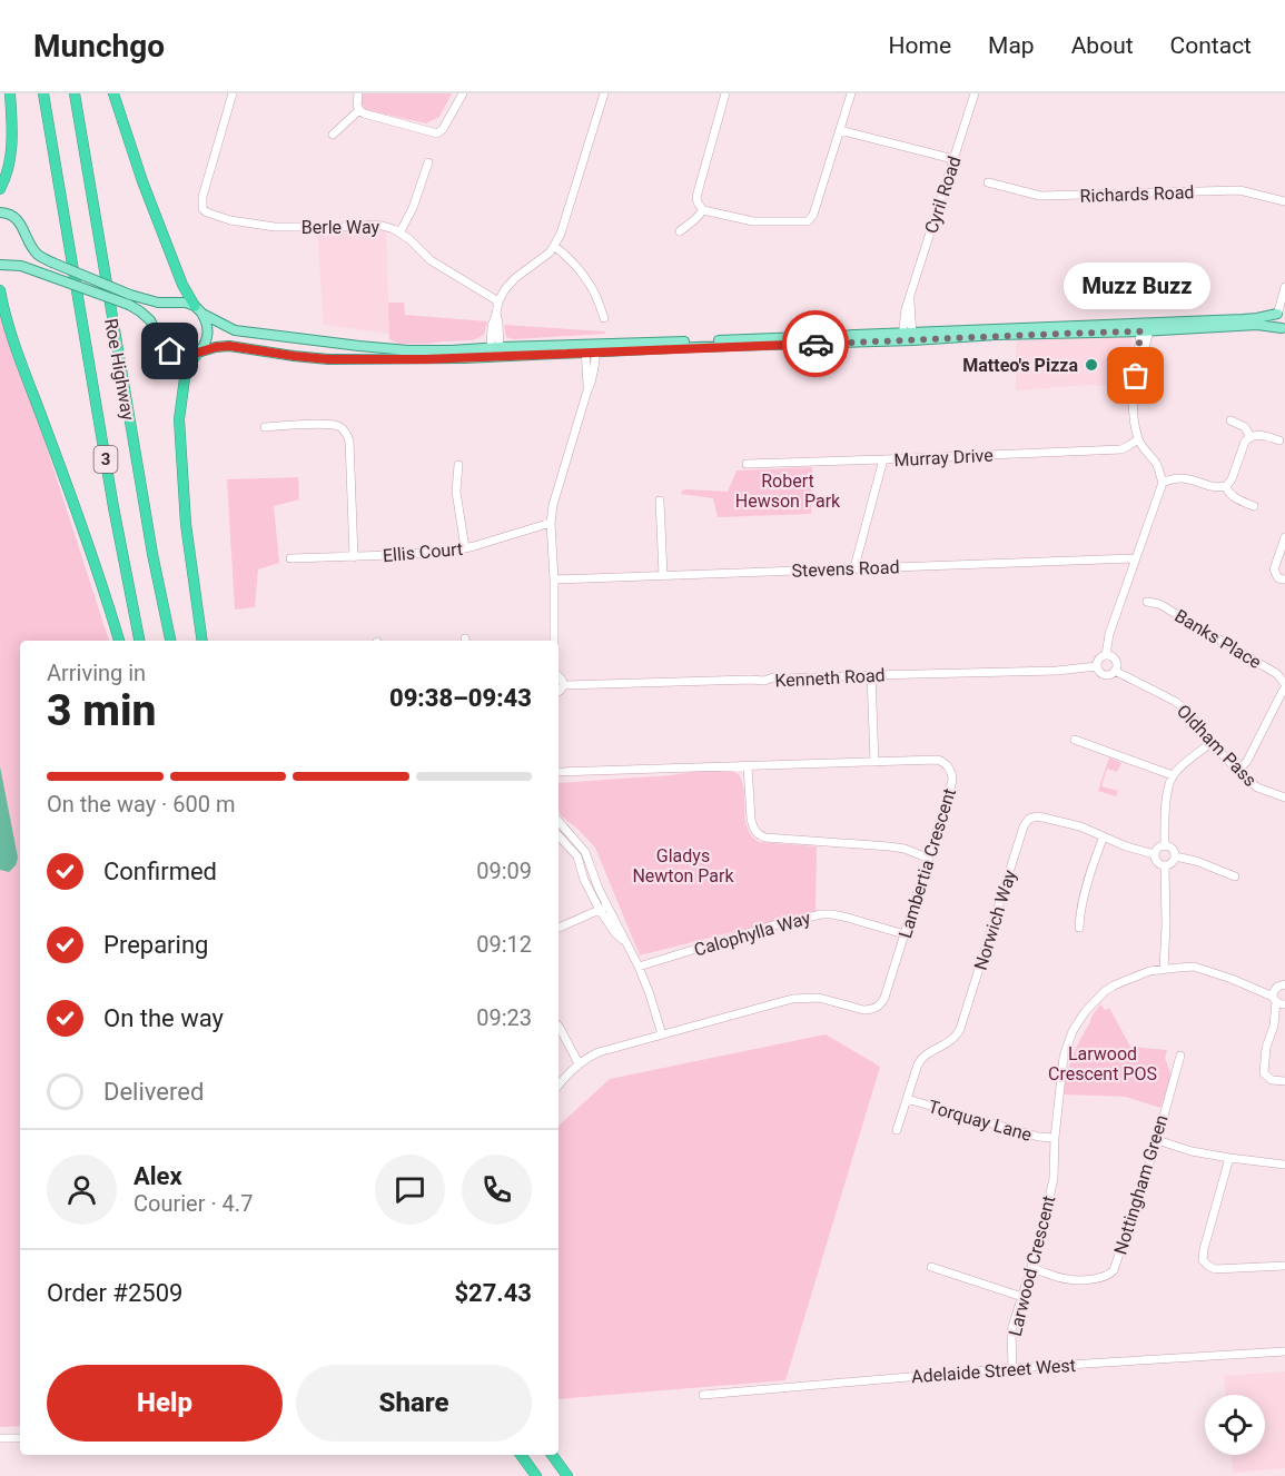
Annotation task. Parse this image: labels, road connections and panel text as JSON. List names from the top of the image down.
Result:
{
  "streets": {
    "highway": ["Roe Highway", "3"],
    "street": [
      "Richards Road",
      "Cyril Road",
      "Berle Way",
      "Murray Drive",
      "Ellis Court",
      "Stevens Road",
      "Banks Place",
      "Kenneth Road",
      "Oldham Pass",
      "Lambertia Crescent",
      "Norwich Way",
      "Calophylla Way",
      "Torquay Lane",
      "Nottingham Green",
      "Larwood Crescent",
      "Adelaide Street West"
    ]
  },
  "crossings": [
    ["Kenneth Road", "Oldham Pass"],
    ["Lambertia Crescent", "Calophylla Way"],
    ["Norwich Way", "Torquay Lane"],
    ["Torquay Lane", "Larwood Crescent"],
    ["Nottingham Green", "Larwood Crescent"],
    ["Larwood Crescent", "Adelaide Street West"]
  ],
  "parks": ["Robert Hewson Park", "Gladys Newton Park", "Larwood Crescent POS"],
  "places": ["Matteo's Pizza", "Muzz Buzz"],
  "page": {
    "header": "Munchgo",
    "nav": [
      "Home",
      "Map",
      "About",
      "Contact"
    ],
    "bubble": "Muzz Buzz",
    "heading": ["3 min", "Arriving in", "09:38–09:43"],
    "panel": [
      "Alex",
      "Courier · 4.7",
      "Order #2509",
      "$27.43"
    ],
    "bar": "On the way · 600 m",
    "list": [
      ["Confirmed", "09:09"],
      ["Preparing", "09:12"],
      ["On the way", "09:23"],
      "Delivered"
    ],
    "buttons": ["Help", "Share"]
  }
}
